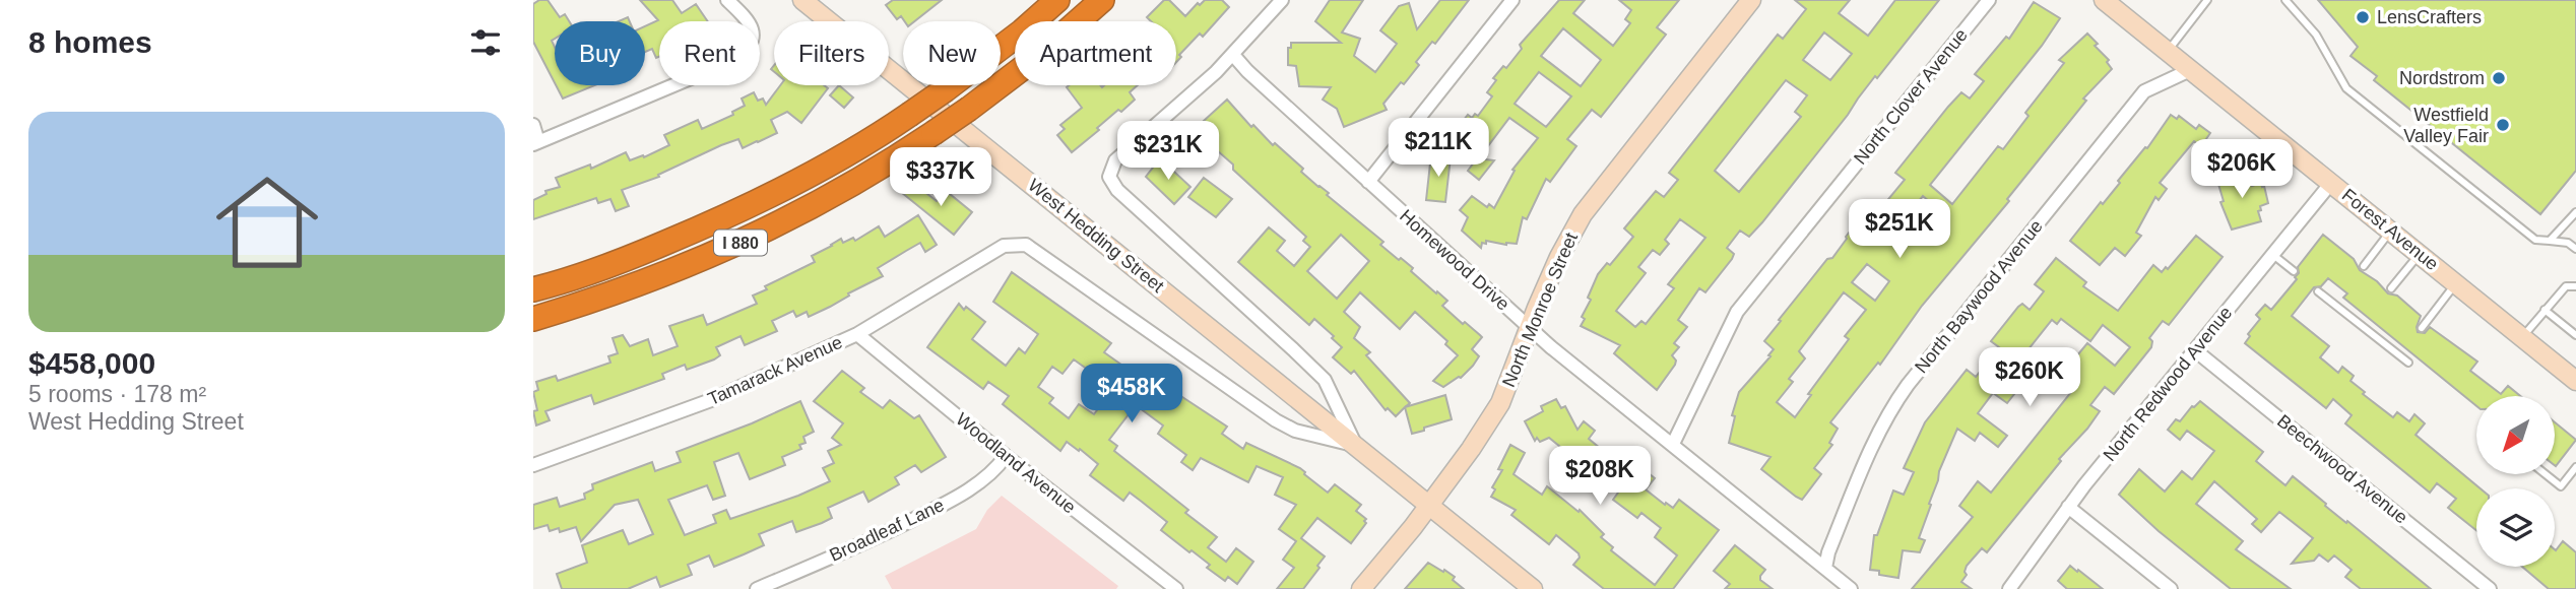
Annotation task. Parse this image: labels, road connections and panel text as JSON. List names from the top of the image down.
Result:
{
  "streets": {
    "highway": ["I 880"],
    "main road": ["Forest Avenue", "West Hedding Street", "North Monroe Street"],
    "street": [
      "North Clover Avenue",
      "Homewood Drive",
      "North Baywood Avenue",
      "Tamarack Avenue",
      "North Redwood Avenue",
      "Woodland Avenue",
      "Beechwood Avenue",
      "Broadleaf Lane"
    ]
  },
  "crossings": [
    ["North Clover Avenue", "Homewood Drive"],
    ["Forest Avenue", "North Baywood Avenue"],
    ["Forest Avenue", "North Redwood Avenue"],
    ["West Hedding Street", "Homewood Drive"],
    ["West Hedding Street", "North Monroe Street"],
    ["West Hedding Street", "Tamarack Avenue"],
    ["Homewood Drive", "North Baywood Avenue"],
    ["Homewood Drive", "North Monroe Street"],
    ["Tamarack Avenue", "Woodland Avenue"],
    ["North Redwood Avenue", "Beechwood Avenue"],
    ["Woodland Avenue", "Broadleaf Lane"]
  ],
  "places": ["LensCrafters", "Nordstrom", "Westfield Valley Fair"],
  "north": "bottom left",
  "page": {
    "heading": "8 homes",
    "chip": [
      "Buy",
      "Rent",
      "Filters",
      "New",
      "Apartment"
    ],
    "list": [
      {
        "name": "$458,000",
        "note": "5 rooms · 178 m² · West Hedding Street"
      }
    ],
    "price": [
      "$211K",
      "$231K",
      "$206K",
      "$337K",
      "$251K",
      "$260K",
      "$458K",
      "$208K"
    ]
  }
}
